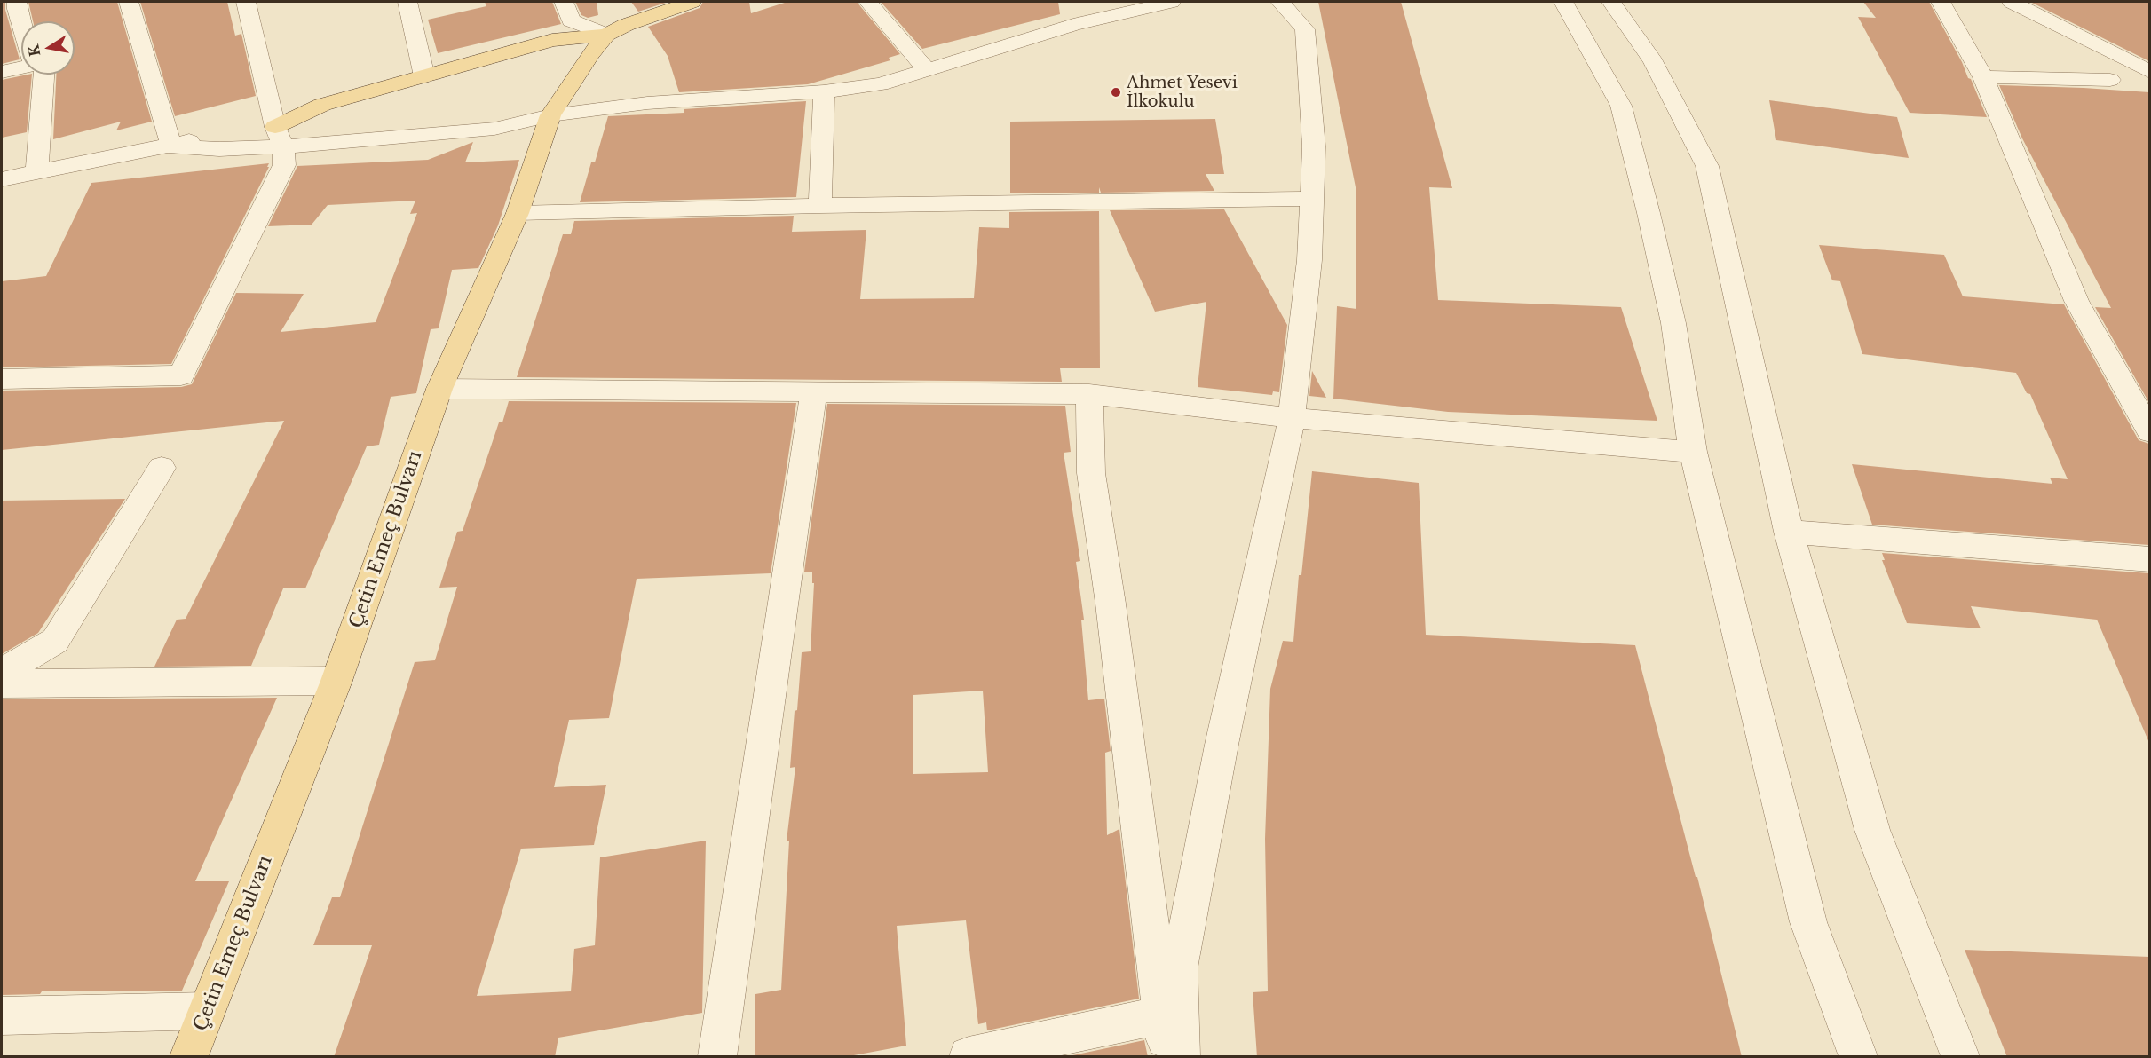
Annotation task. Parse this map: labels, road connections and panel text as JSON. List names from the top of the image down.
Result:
{
  "streets": {
    "main road": ["Çetin Emeç Bulvarı"]
  },
  "places": ["Ahmet Yesevi İlkokulu"],
  "north": "left"
}
